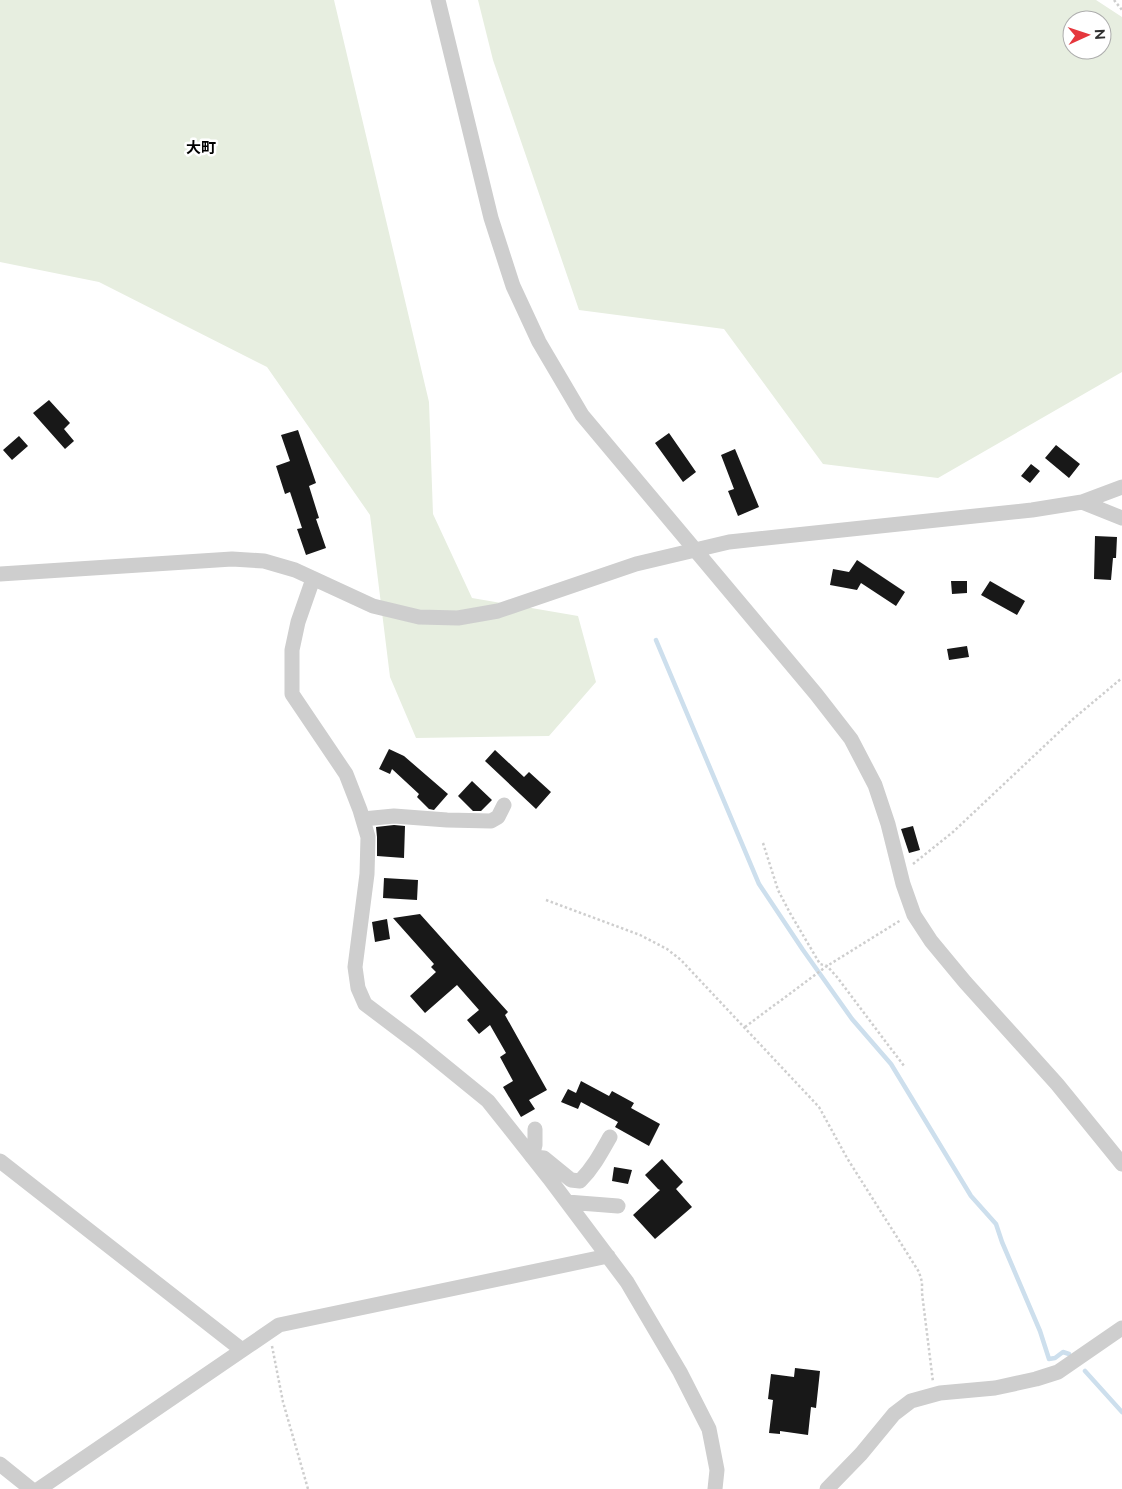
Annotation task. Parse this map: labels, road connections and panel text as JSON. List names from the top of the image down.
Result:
{
  "districts": ["大町"],
  "north": "right"
}
